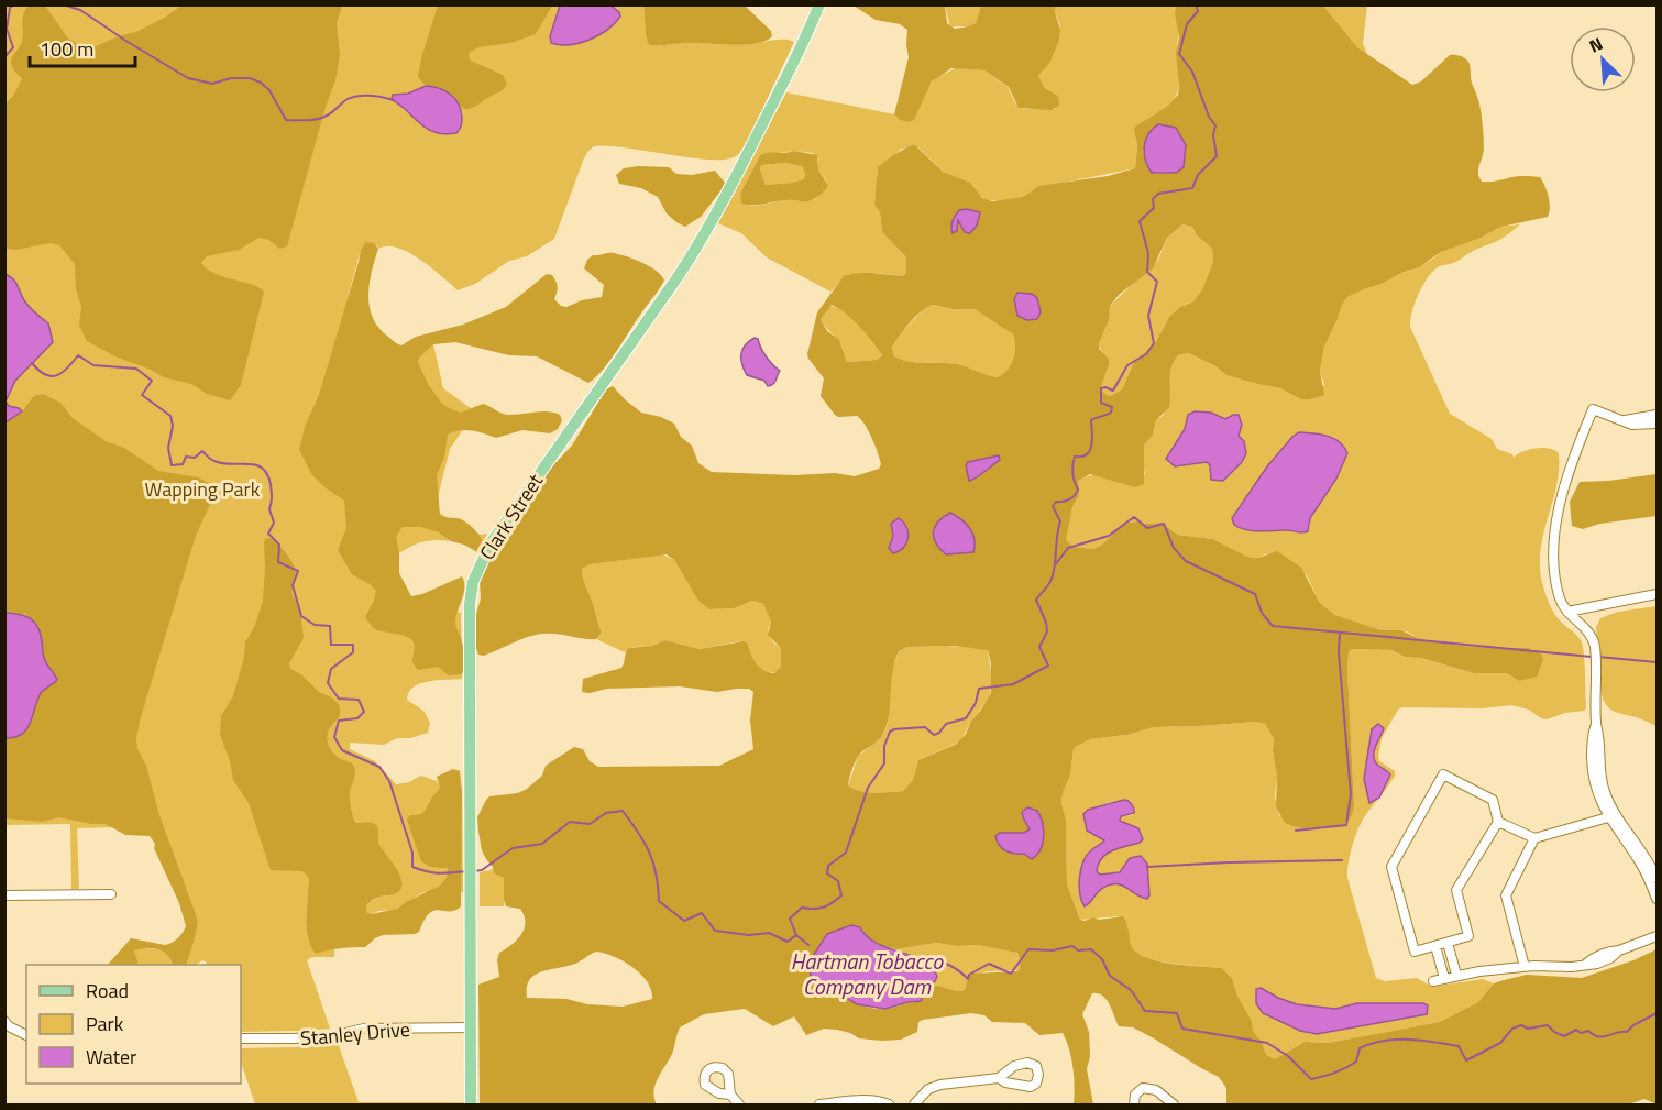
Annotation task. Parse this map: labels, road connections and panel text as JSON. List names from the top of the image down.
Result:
{
  "streets": {
    "main road": ["Clark Street"],
    "street": ["Stanley Drive"]
  },
  "crossings": [
    ["Clark Street", "Stanley Drive"]
  ],
  "water": ["Hartman Tobacco Company Dam"],
  "parks": ["Wapping Park"],
  "legend": ["Road", "Park", "Water"],
  "scale_bar": "100 m",
  "north": "top left"
}
